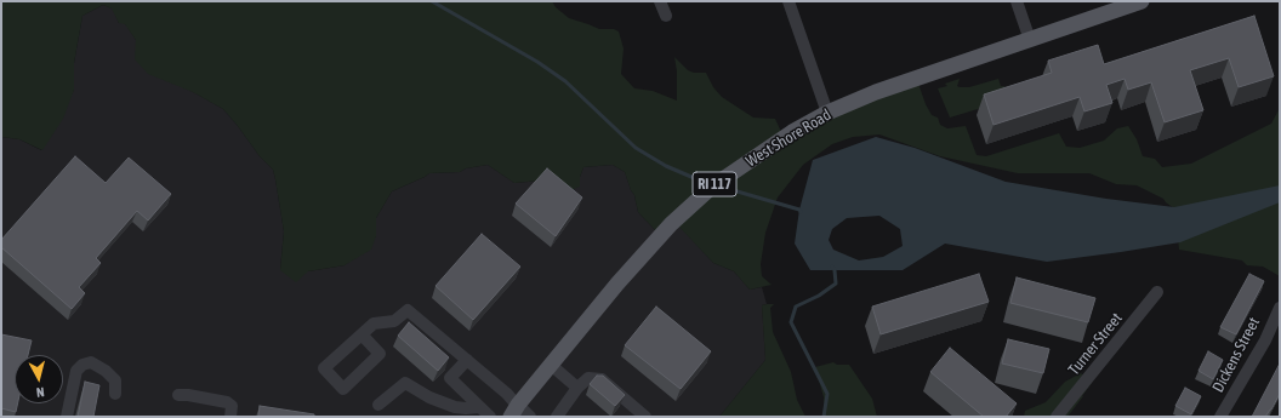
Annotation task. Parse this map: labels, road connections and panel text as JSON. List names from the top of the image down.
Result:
{
  "streets": {
    "main road": ["West Shore Road", "RI 117"],
    "street": ["Turner Street", "Dickens Street"]
  },
  "north": "bottom"
}
